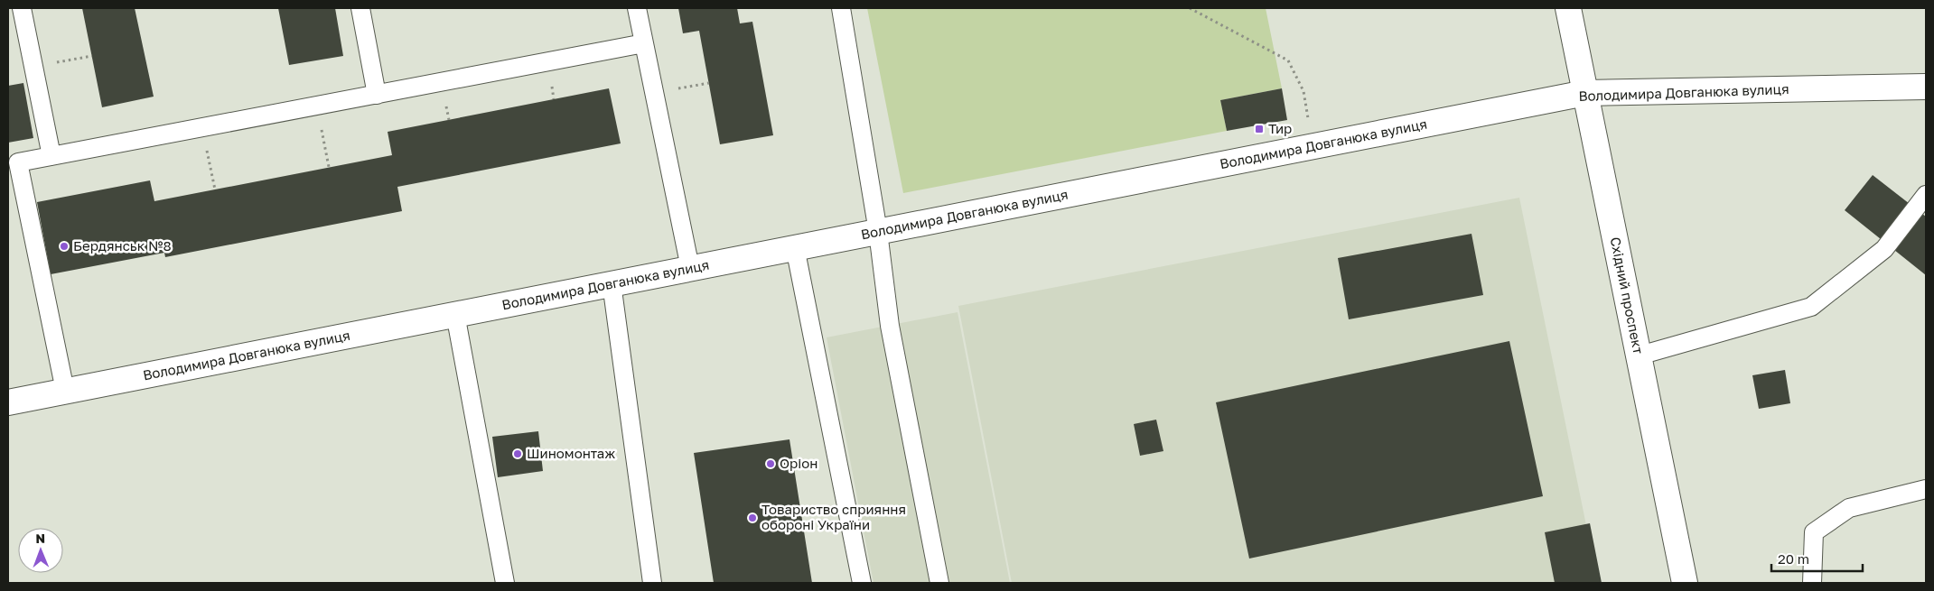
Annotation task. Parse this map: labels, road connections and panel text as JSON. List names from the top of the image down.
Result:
{
  "streets": {
    "main road": ["Володимира Довганюка вулиця", "Східний проспект"]
  },
  "crossings": [
    ["Володимира Довганюка вулиця", "Східний проспект"]
  ],
  "places": {
    "transit": ["Тир"],
    "other": [
      "Бердянськ №8",
      "Шиномонтаж",
      "Оріон",
      "Товариство сприяння обороні України"
    ]
  },
  "scale_bar": "20 m",
  "north": "top"
}
